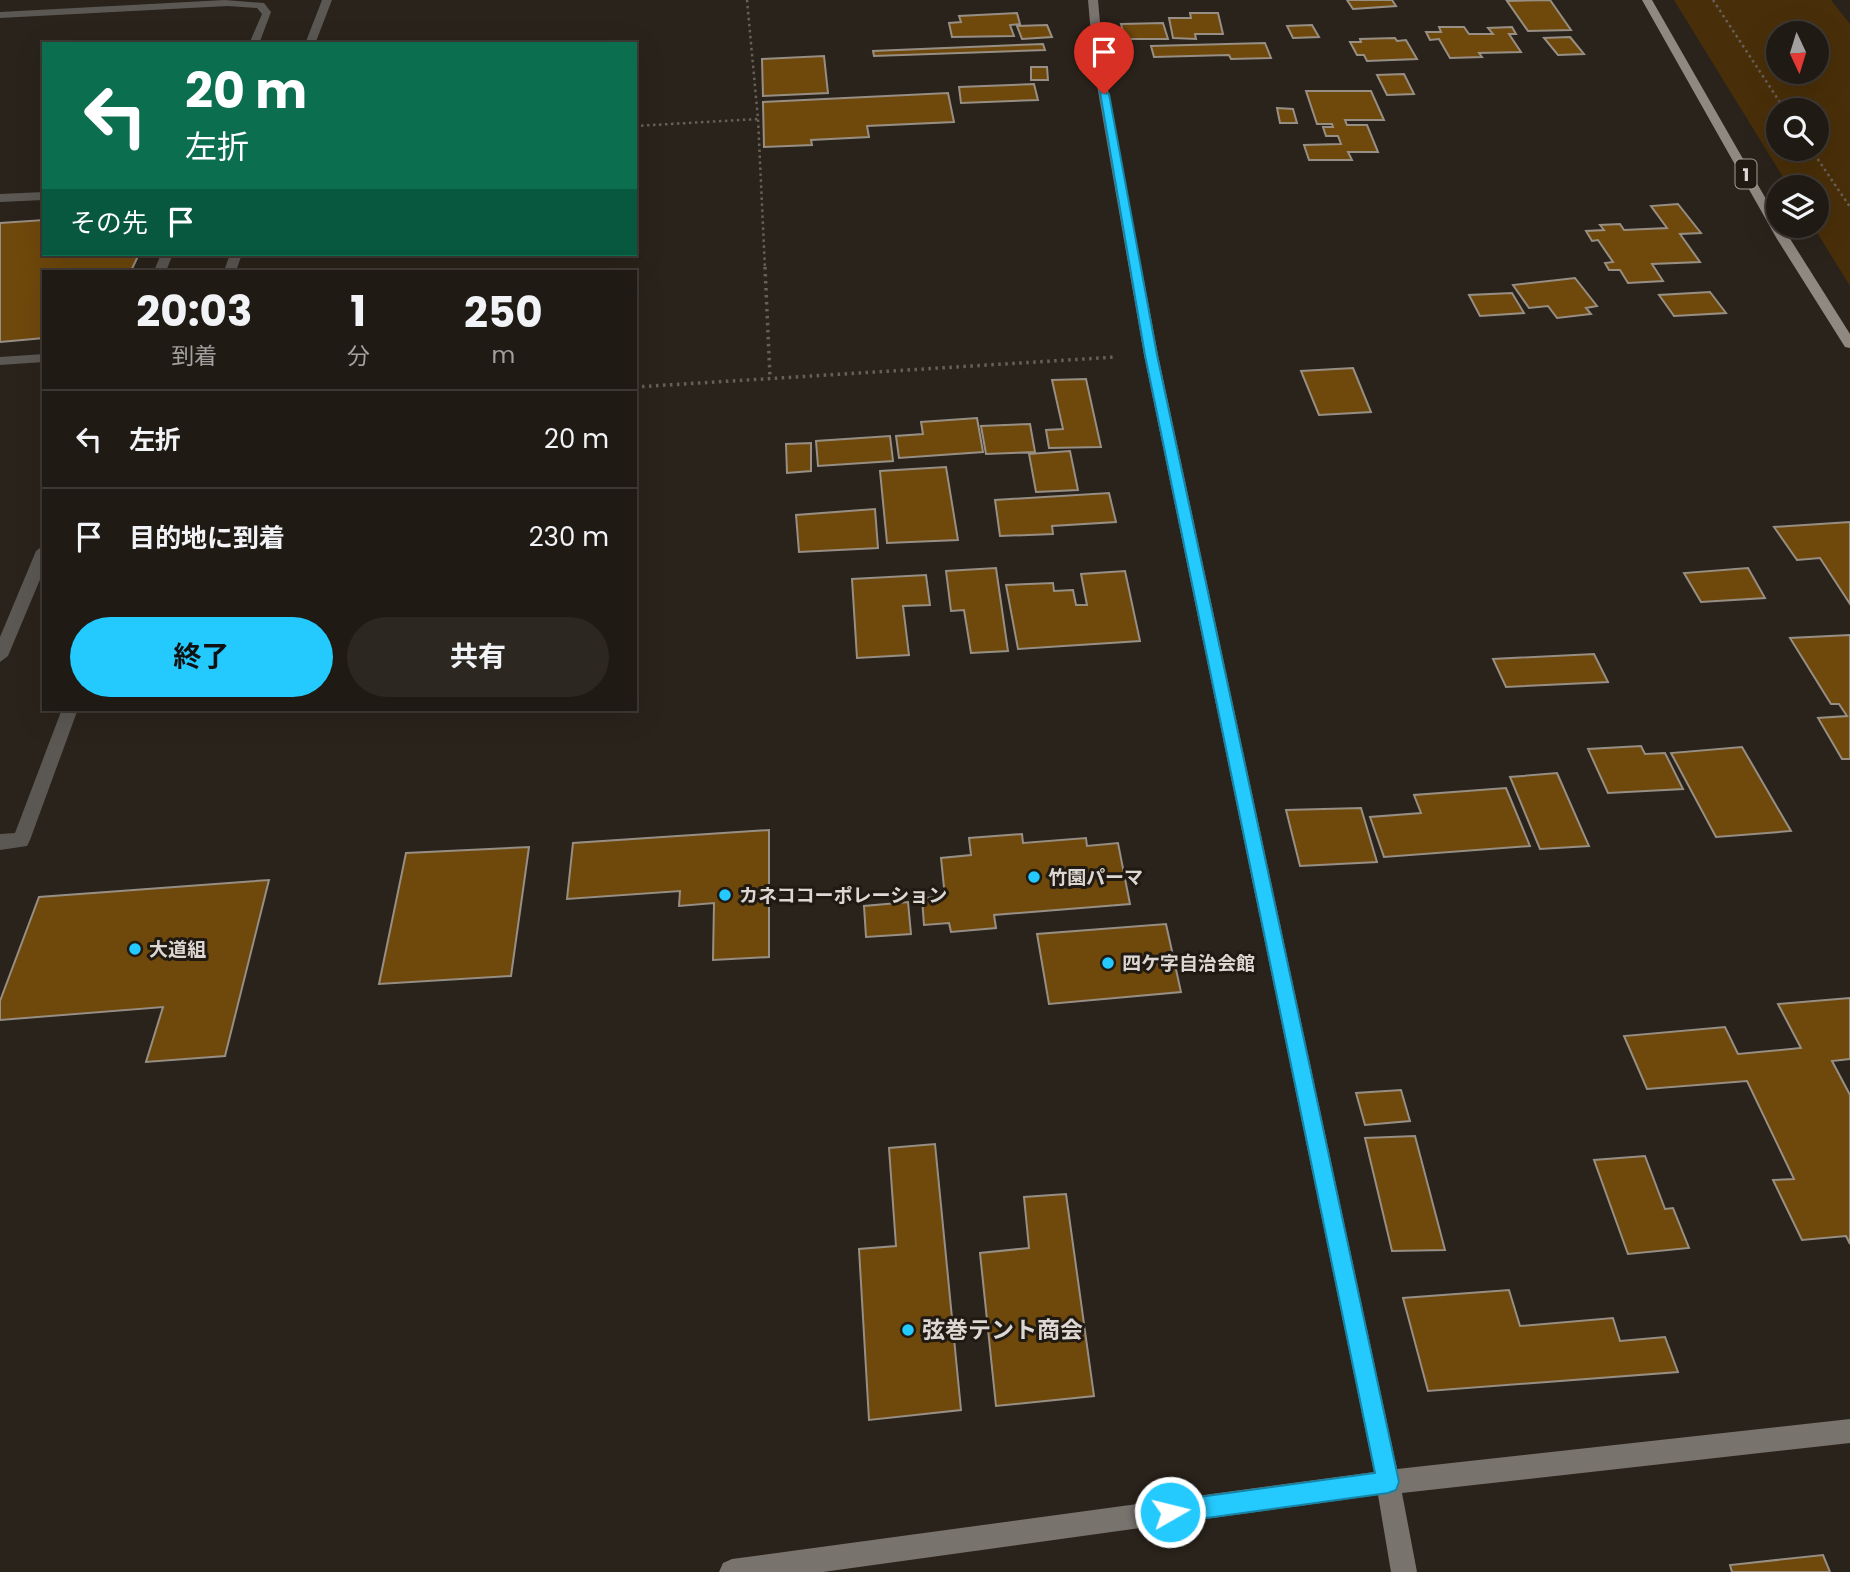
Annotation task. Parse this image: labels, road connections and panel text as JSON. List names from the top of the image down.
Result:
{
  "streets": {
    "main road": ["1"]
  },
  "places": [
    "竹園パーマ",
    "カネココーポレーション",
    "大道組",
    "四ケ字自治会館",
    "弦巻テント商会"
  ],
  "north": "bottom",
  "page": {
    "turn": ["20 m", "左折"],
    "then": "その先",
    "eta": [
      "20:03",
      "到着",
      "1",
      "分",
      "250",
      "m"
    ],
    "list": [
      {
        "name": "左折",
        "value": "20 m"
      },
      {
        "name": "目的地に到着",
        "value": "230 m"
      }
    ],
    "buttons": ["終了", "共有"]
  }
}
